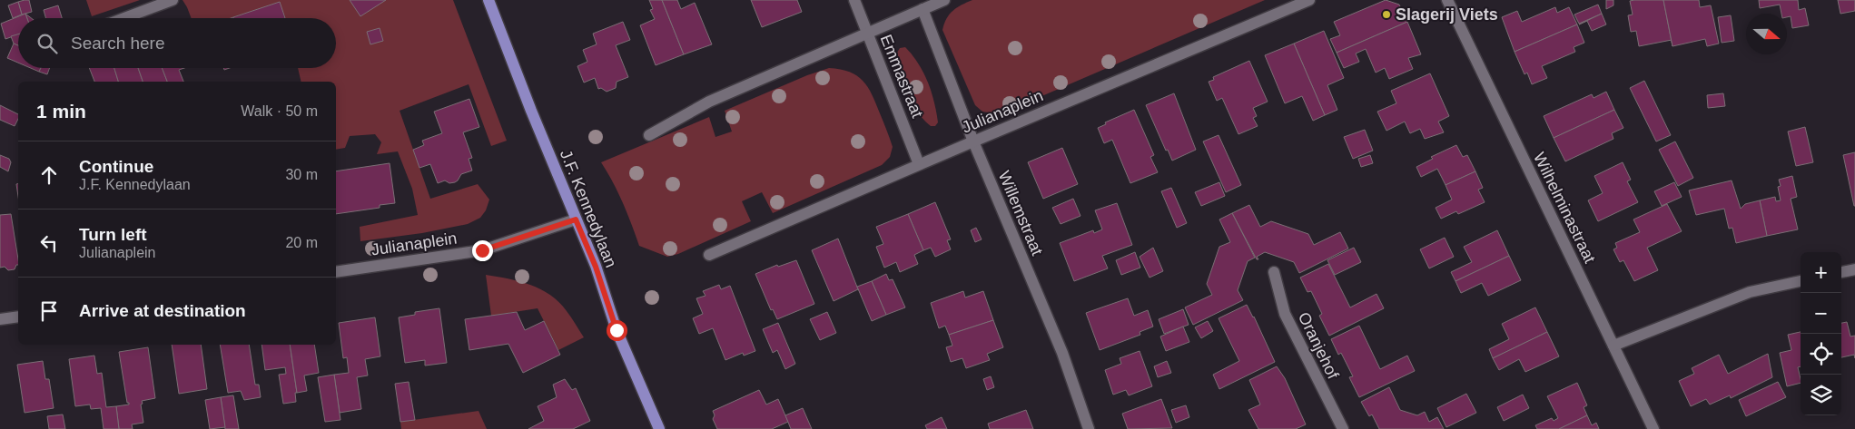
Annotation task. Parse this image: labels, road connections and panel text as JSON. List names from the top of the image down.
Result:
{
  "streets": {
    "main road": ["J.F. Kennedylaan"],
    "street": [
      "Emmastraat",
      "Julianaplein",
      "Wilhelminastraat",
      "Willemstraat",
      "Oranjehof"
    ]
  },
  "crossings": [
    ["Emmastraat", "Julianaplein"],
    ["Julianaplein", "J.F. Kennedylaan"],
    ["Julianaplein", "Willemstraat"]
  ],
  "places": ["Slagerij Viets"],
  "north": "right",
  "page": {
    "search": "Search here",
    "heading": ["1 min", "Walk · 50 m"],
    "list": [
      ["Continue", "J.F. Kennedylaan", "30 m"],
      ["Turn left", "Julianaplein", "20 m"],
      "Arrive at destination"
    ],
    "map_buttons": ["+", "−"]
  }
}
